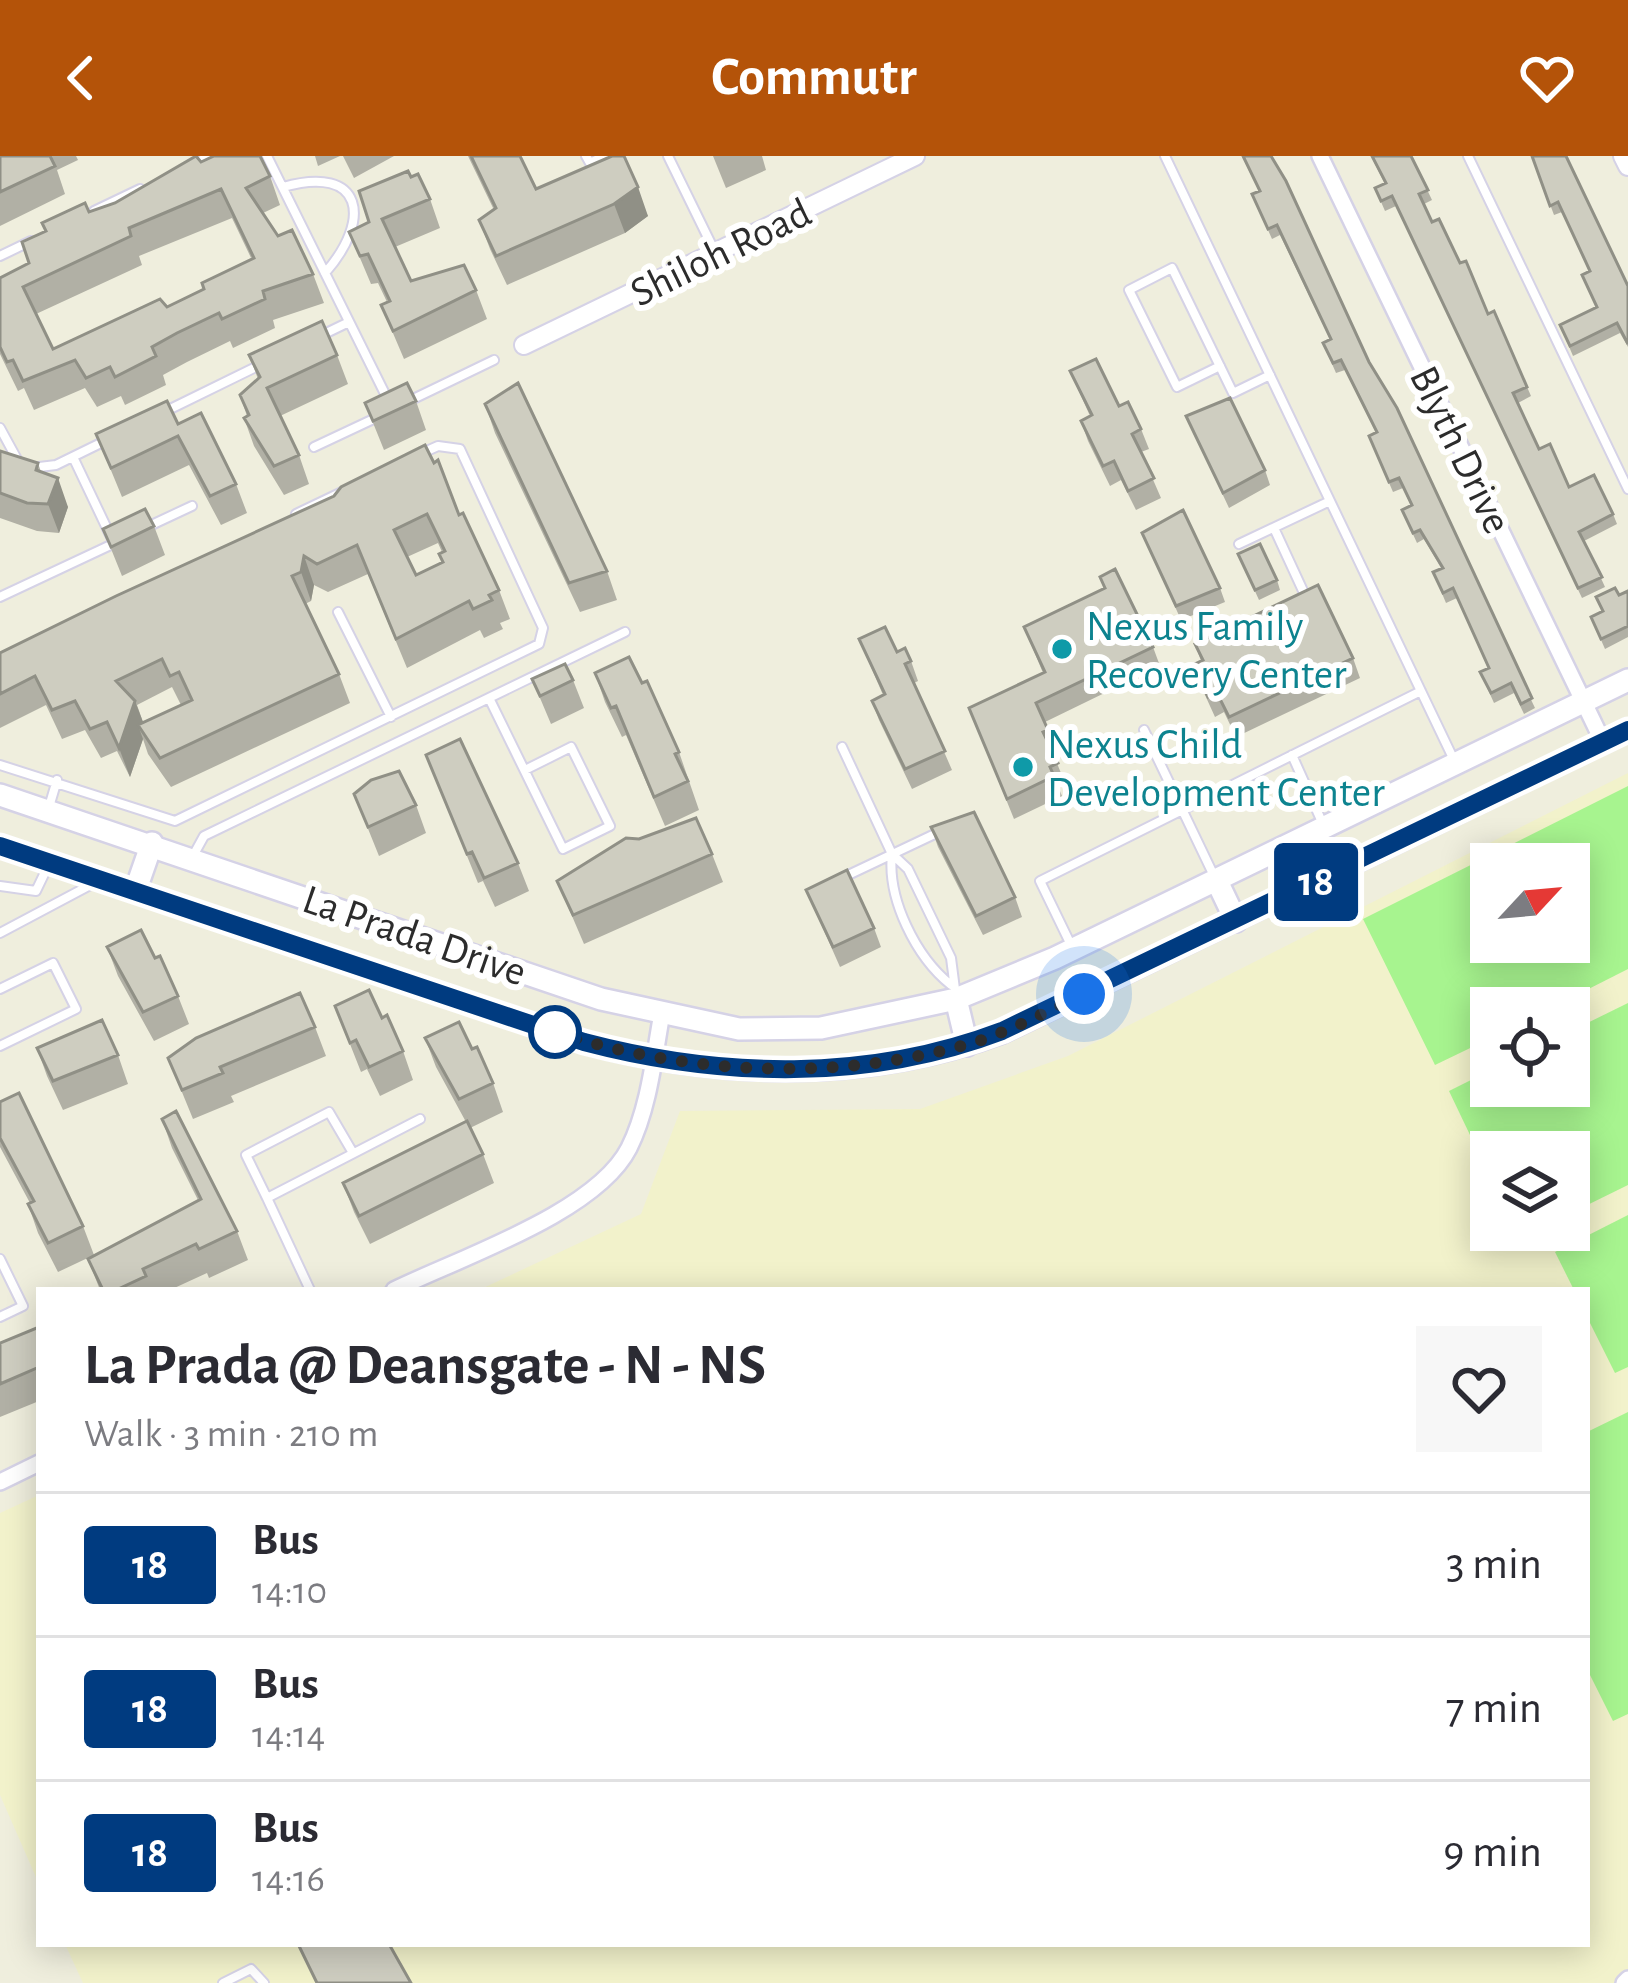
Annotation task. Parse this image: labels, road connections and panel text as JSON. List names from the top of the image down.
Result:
{
  "streets": {
    "main road": ["La Prada Drive"],
    "street": ["Shiloh Road", "Blyth Drive"]
  },
  "crossings": [
    ["Blyth Drive", "La Prada Drive"]
  ],
  "places": ["Nexus Family Recovery Center", "Nexus Child Development Center"],
  "lines": ["bus line 18"],
  "north": "top right",
  "page": {
    "header": "Commutr",
    "on_map": "18",
    "heading": ["La Prada @ Deansgate - N - NS", "Walk · 3 min · 210 m"],
    "list": [
      {
        "mark": "18",
        "name": "Bus",
        "note": "14:10",
        "value": "3 min"
      },
      {
        "mark": "18",
        "name": "Bus",
        "note": "14:14",
        "value": "7 min"
      },
      {
        "mark": "18",
        "name": "Bus",
        "note": "14:16",
        "value": "9 min"
      }
    ]
  }
}
